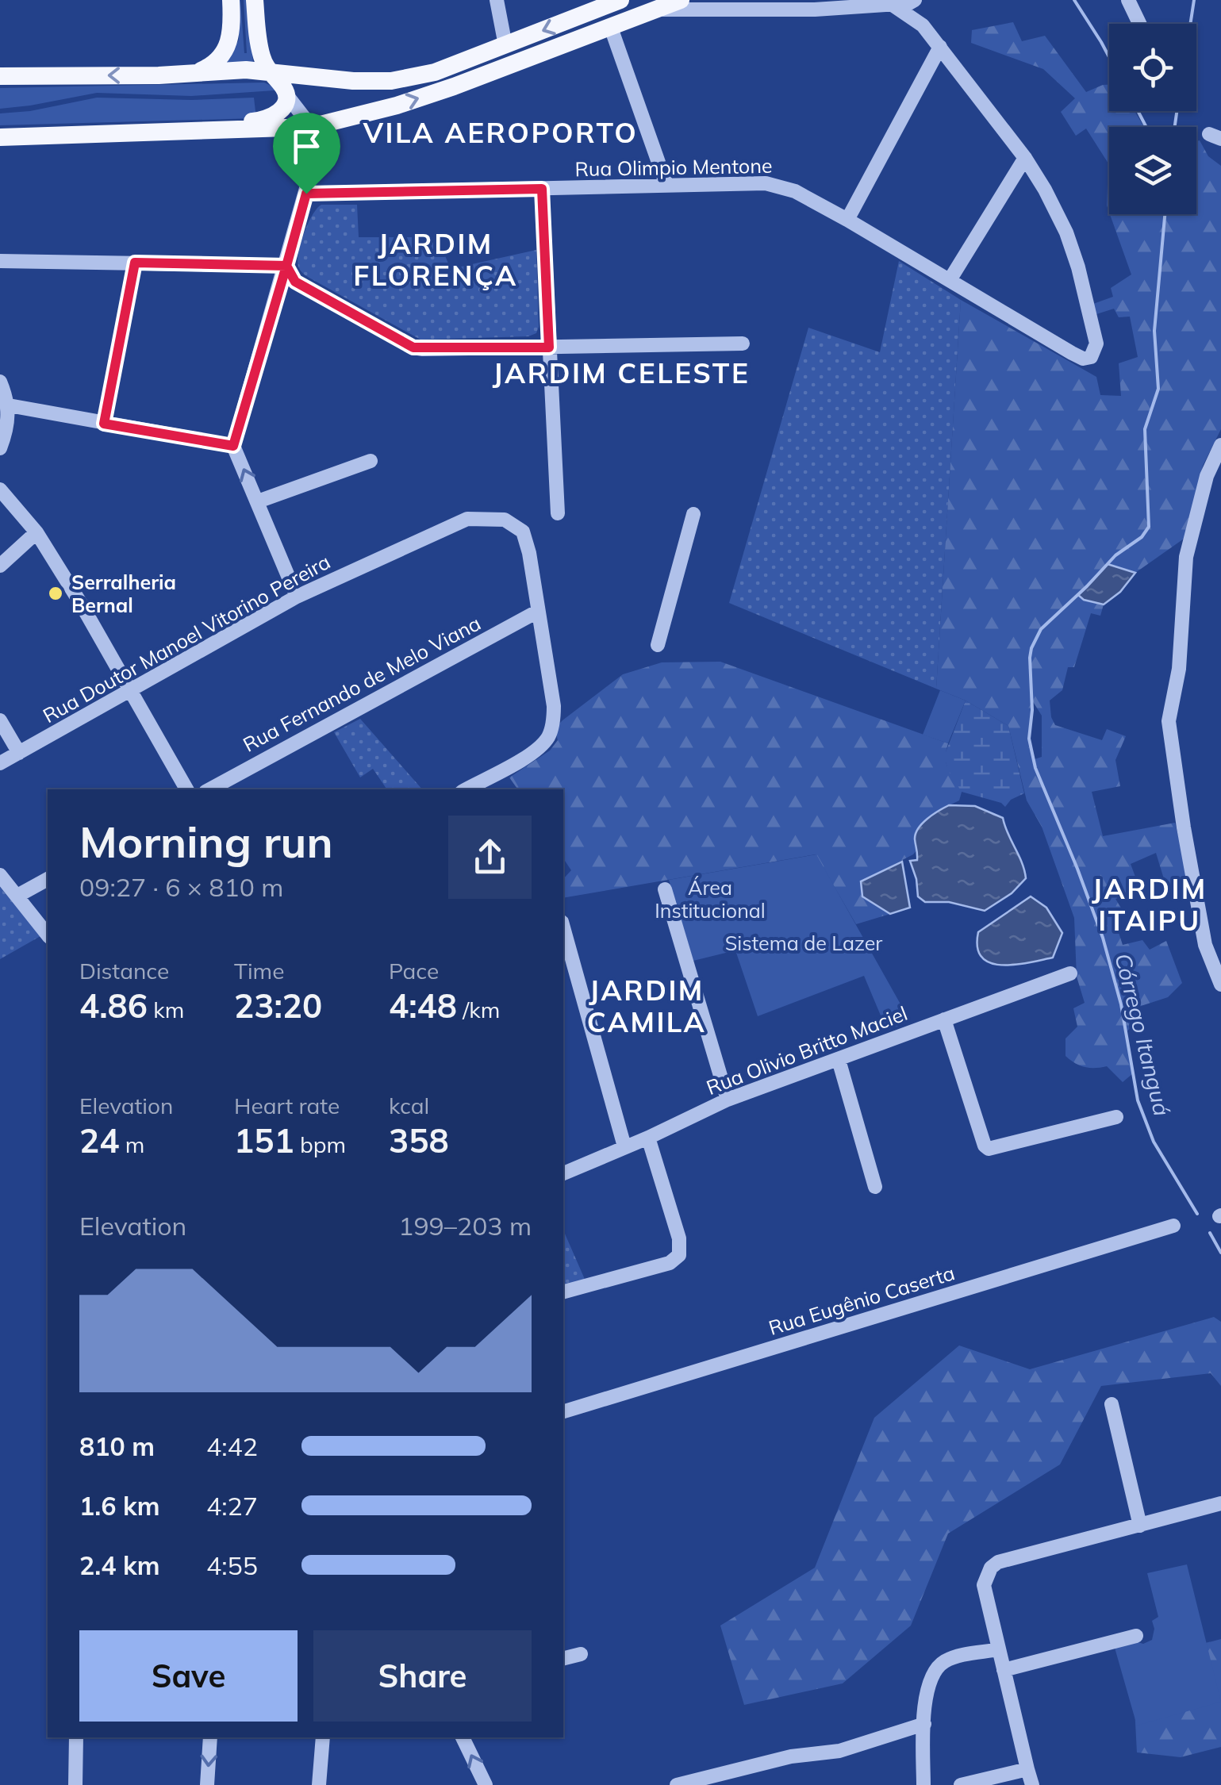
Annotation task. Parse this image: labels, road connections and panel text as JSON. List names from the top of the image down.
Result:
{
  "streets": {
    "street": [
      "Rua Olimpio Mentone",
      "Rua Doutor Manoel Vitorino Pereira",
      "Rua Fernando de Melo Viana",
      "Rua Olivio Britto Maciel",
      "Rua Eugênio Caserta"
    ]
  },
  "crossings": [
    ["Rua Doutor Manoel Vitorino Pereira", "Rua Fernando de Melo Viana"]
  ],
  "districts": [
    "VILA AEROPORTO",
    "JARDIM FLORENÇA",
    "JARDIM CELESTE",
    "JARDIM ITAIPU",
    "JARDIM CAMILA"
  ],
  "water": ["Córrego Itanguá"],
  "parks": ["Área Institucional", "Sistema de Lazer"],
  "places": ["Serralheria Bernal"],
  "page": {
    "heading": ["Morning run", "09:27 · 6 × 810 m"],
    "stats": [
      ["Distance", "4.86 km"],
      ["Time", "23:20"],
      ["Pace", "4:48 /km"],
      ["Elevation", "24 m"],
      ["Heart rate", "151 bpm"],
      ["kcal", "358"]
    ],
    "chart": ["Elevation", "199–203 m"],
    "list": [
      {
        "name": "810 m",
        "note": "4:42"
      },
      {
        "name": "1.6 km",
        "note": "4:27"
      },
      {
        "name": "2.4 km",
        "note": "4:55"
      }
    ],
    "buttons": ["Save", "Share"]
  }
}
